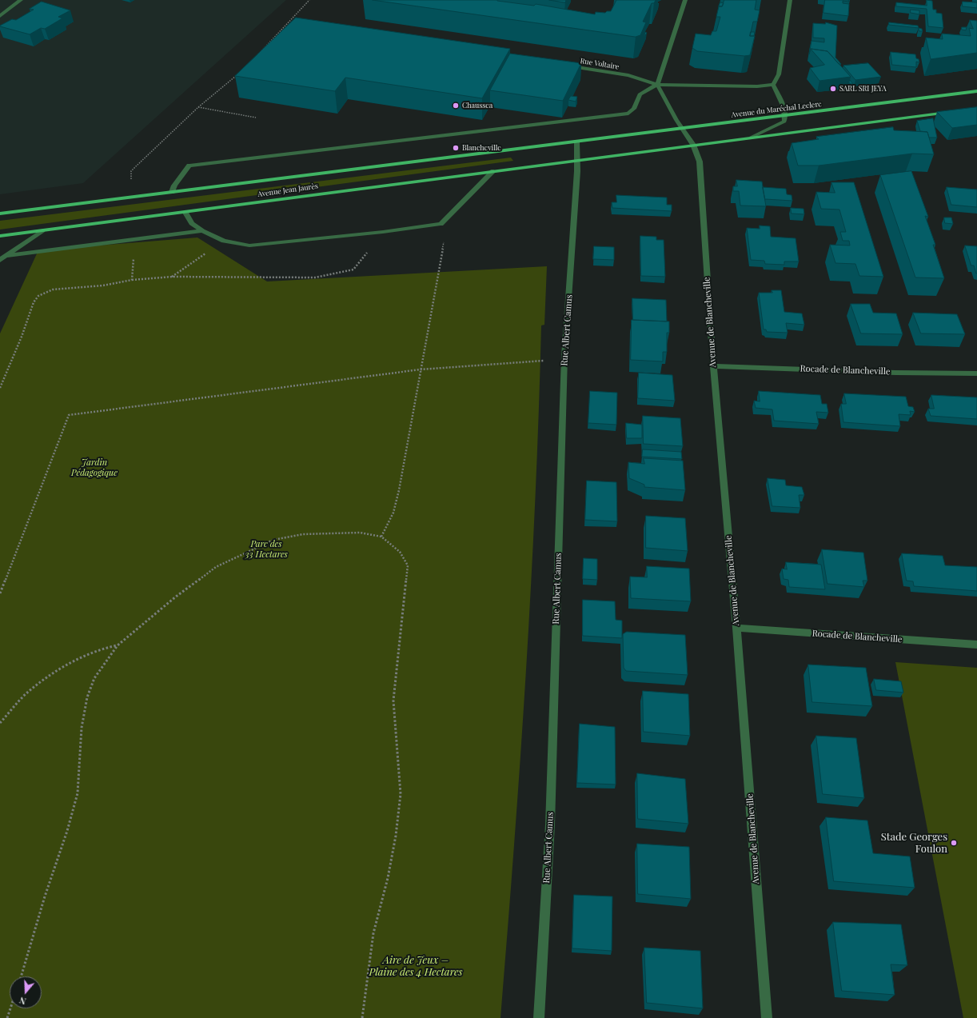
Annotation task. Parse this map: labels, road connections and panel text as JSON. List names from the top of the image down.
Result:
{
  "streets": {
    "main road": ["Avenue du Maréchal Leclerc", "Avenue Jean Jaurès"],
    "street": [
      "Rue Voltaire",
      "Avenue de Blancheville",
      "Rue Albert Camus",
      "Rocade de Blancheville"
    ]
  },
  "crossings": [
    ["Rue Voltaire", "Avenue de Blancheville"],
    ["Avenue du Maréchal Leclerc", "Avenue Jean Jaurès"],
    ["Avenue du Maréchal Leclerc", "Avenue de Blancheville"],
    ["Avenue du Maréchal Leclerc", "Rue Albert Camus"],
    ["Avenue Jean Jaurès", "Rue Albert Camus"],
    ["Avenue de Blancheville", "Rocade de Blancheville"]
  ],
  "parks": ["Jardin Pédagogique", "Parc des 33 Hectares", "Aire de Jeux – Plaine des 4 Hectares"],
  "places": [
    "SARL SRI JEYA",
    "Chaussea",
    "Blancheville",
    "Stade Georges Foulon"
  ],
  "north": "bottom"
}
